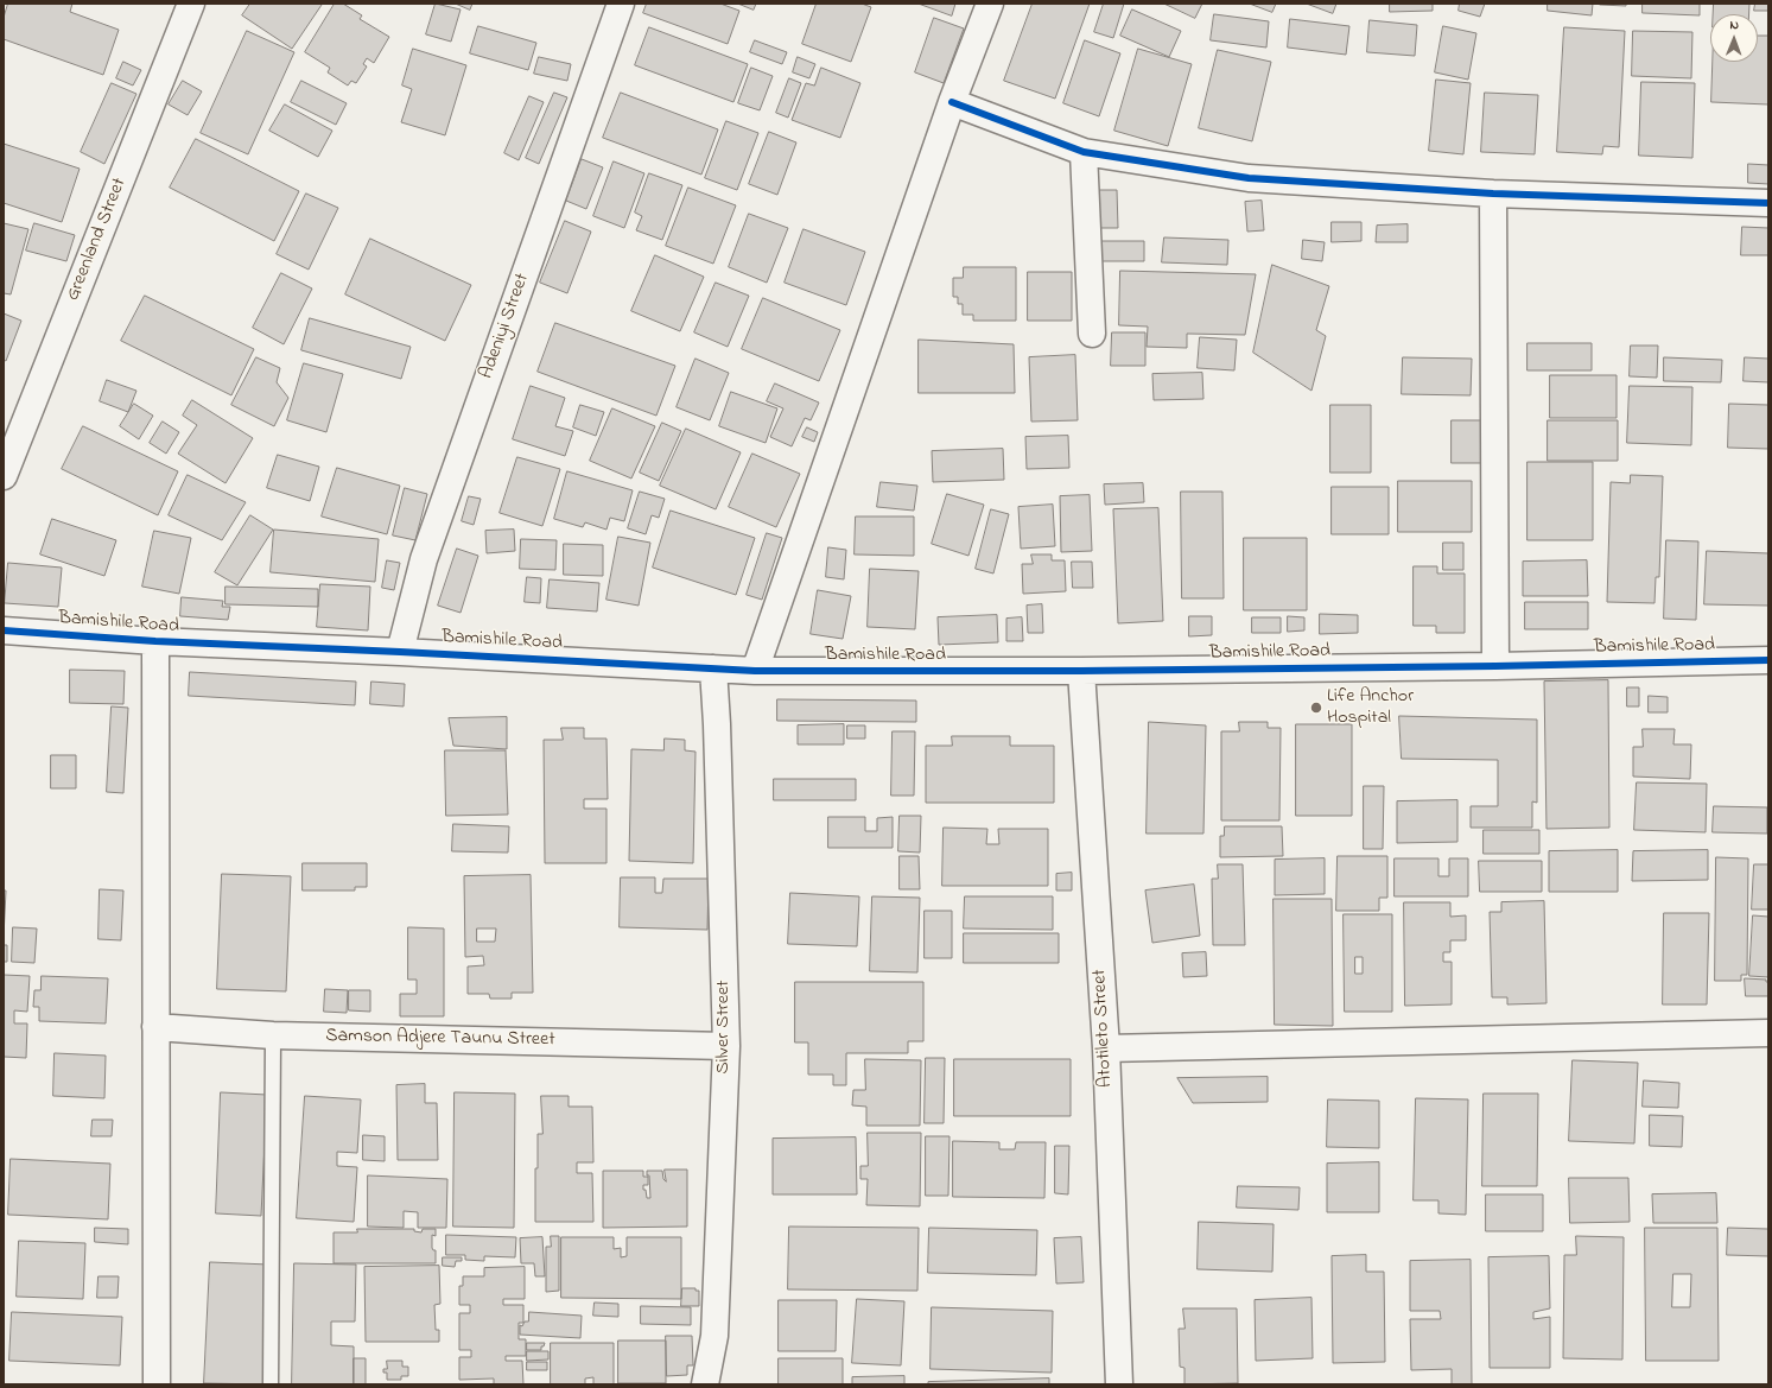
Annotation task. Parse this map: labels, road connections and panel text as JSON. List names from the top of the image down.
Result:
{
  "streets": {
    "street": [
      "Greenland Street",
      "Adeniyi Street",
      "Bamishile Road",
      "Silver Street",
      "Atotileto Street",
      "Samson Adjere Taunu Street"
    ]
  },
  "crossings": [
    ["Adeniyi Street", "Bamishile Road"],
    ["Bamishile Road", "Silver Street"],
    ["Bamishile Road", "Atotileto Street"],
    ["Silver Street", "Samson Adjere Taunu Street"]
  ],
  "places": ["Life Anchor Hospital"],
  "north": "top"
}
